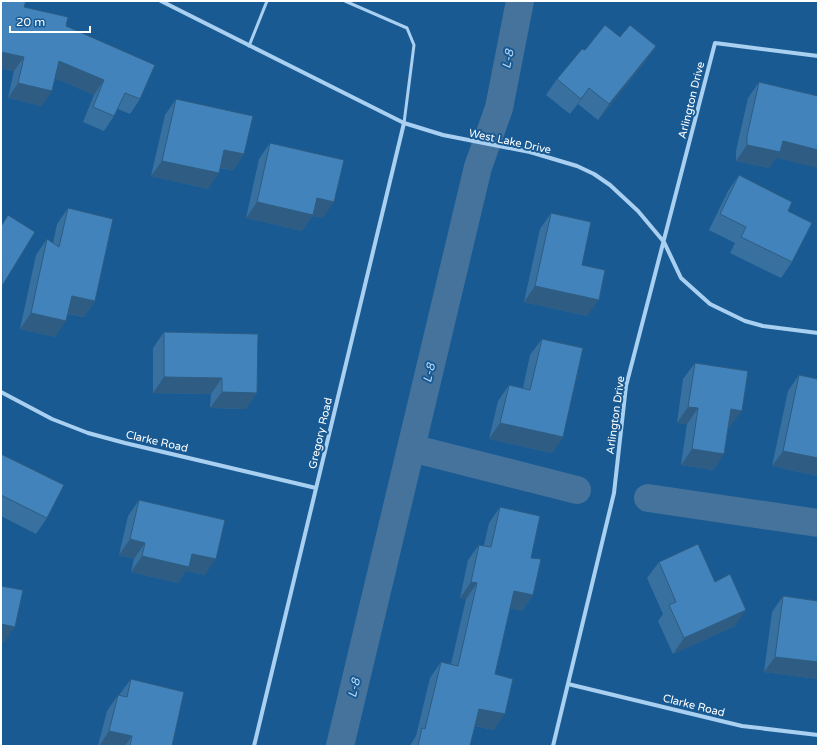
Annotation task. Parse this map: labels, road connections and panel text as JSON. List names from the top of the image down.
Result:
{
  "streets": {
    "street": [
      "Arlington Drive",
      "West Lake Drive",
      "Gregory Road",
      "Clarke Road"
    ]
  },
  "crossings": [
    ["Arlington Drive", "West Lake Drive"],
    ["Arlington Drive", "Clarke Road"],
    ["West Lake Drive", "Gregory Road"],
    ["Gregory Road", "Clarke Road"]
  ],
  "water": ["L-8"],
  "scale_bar": "20 m"
}
